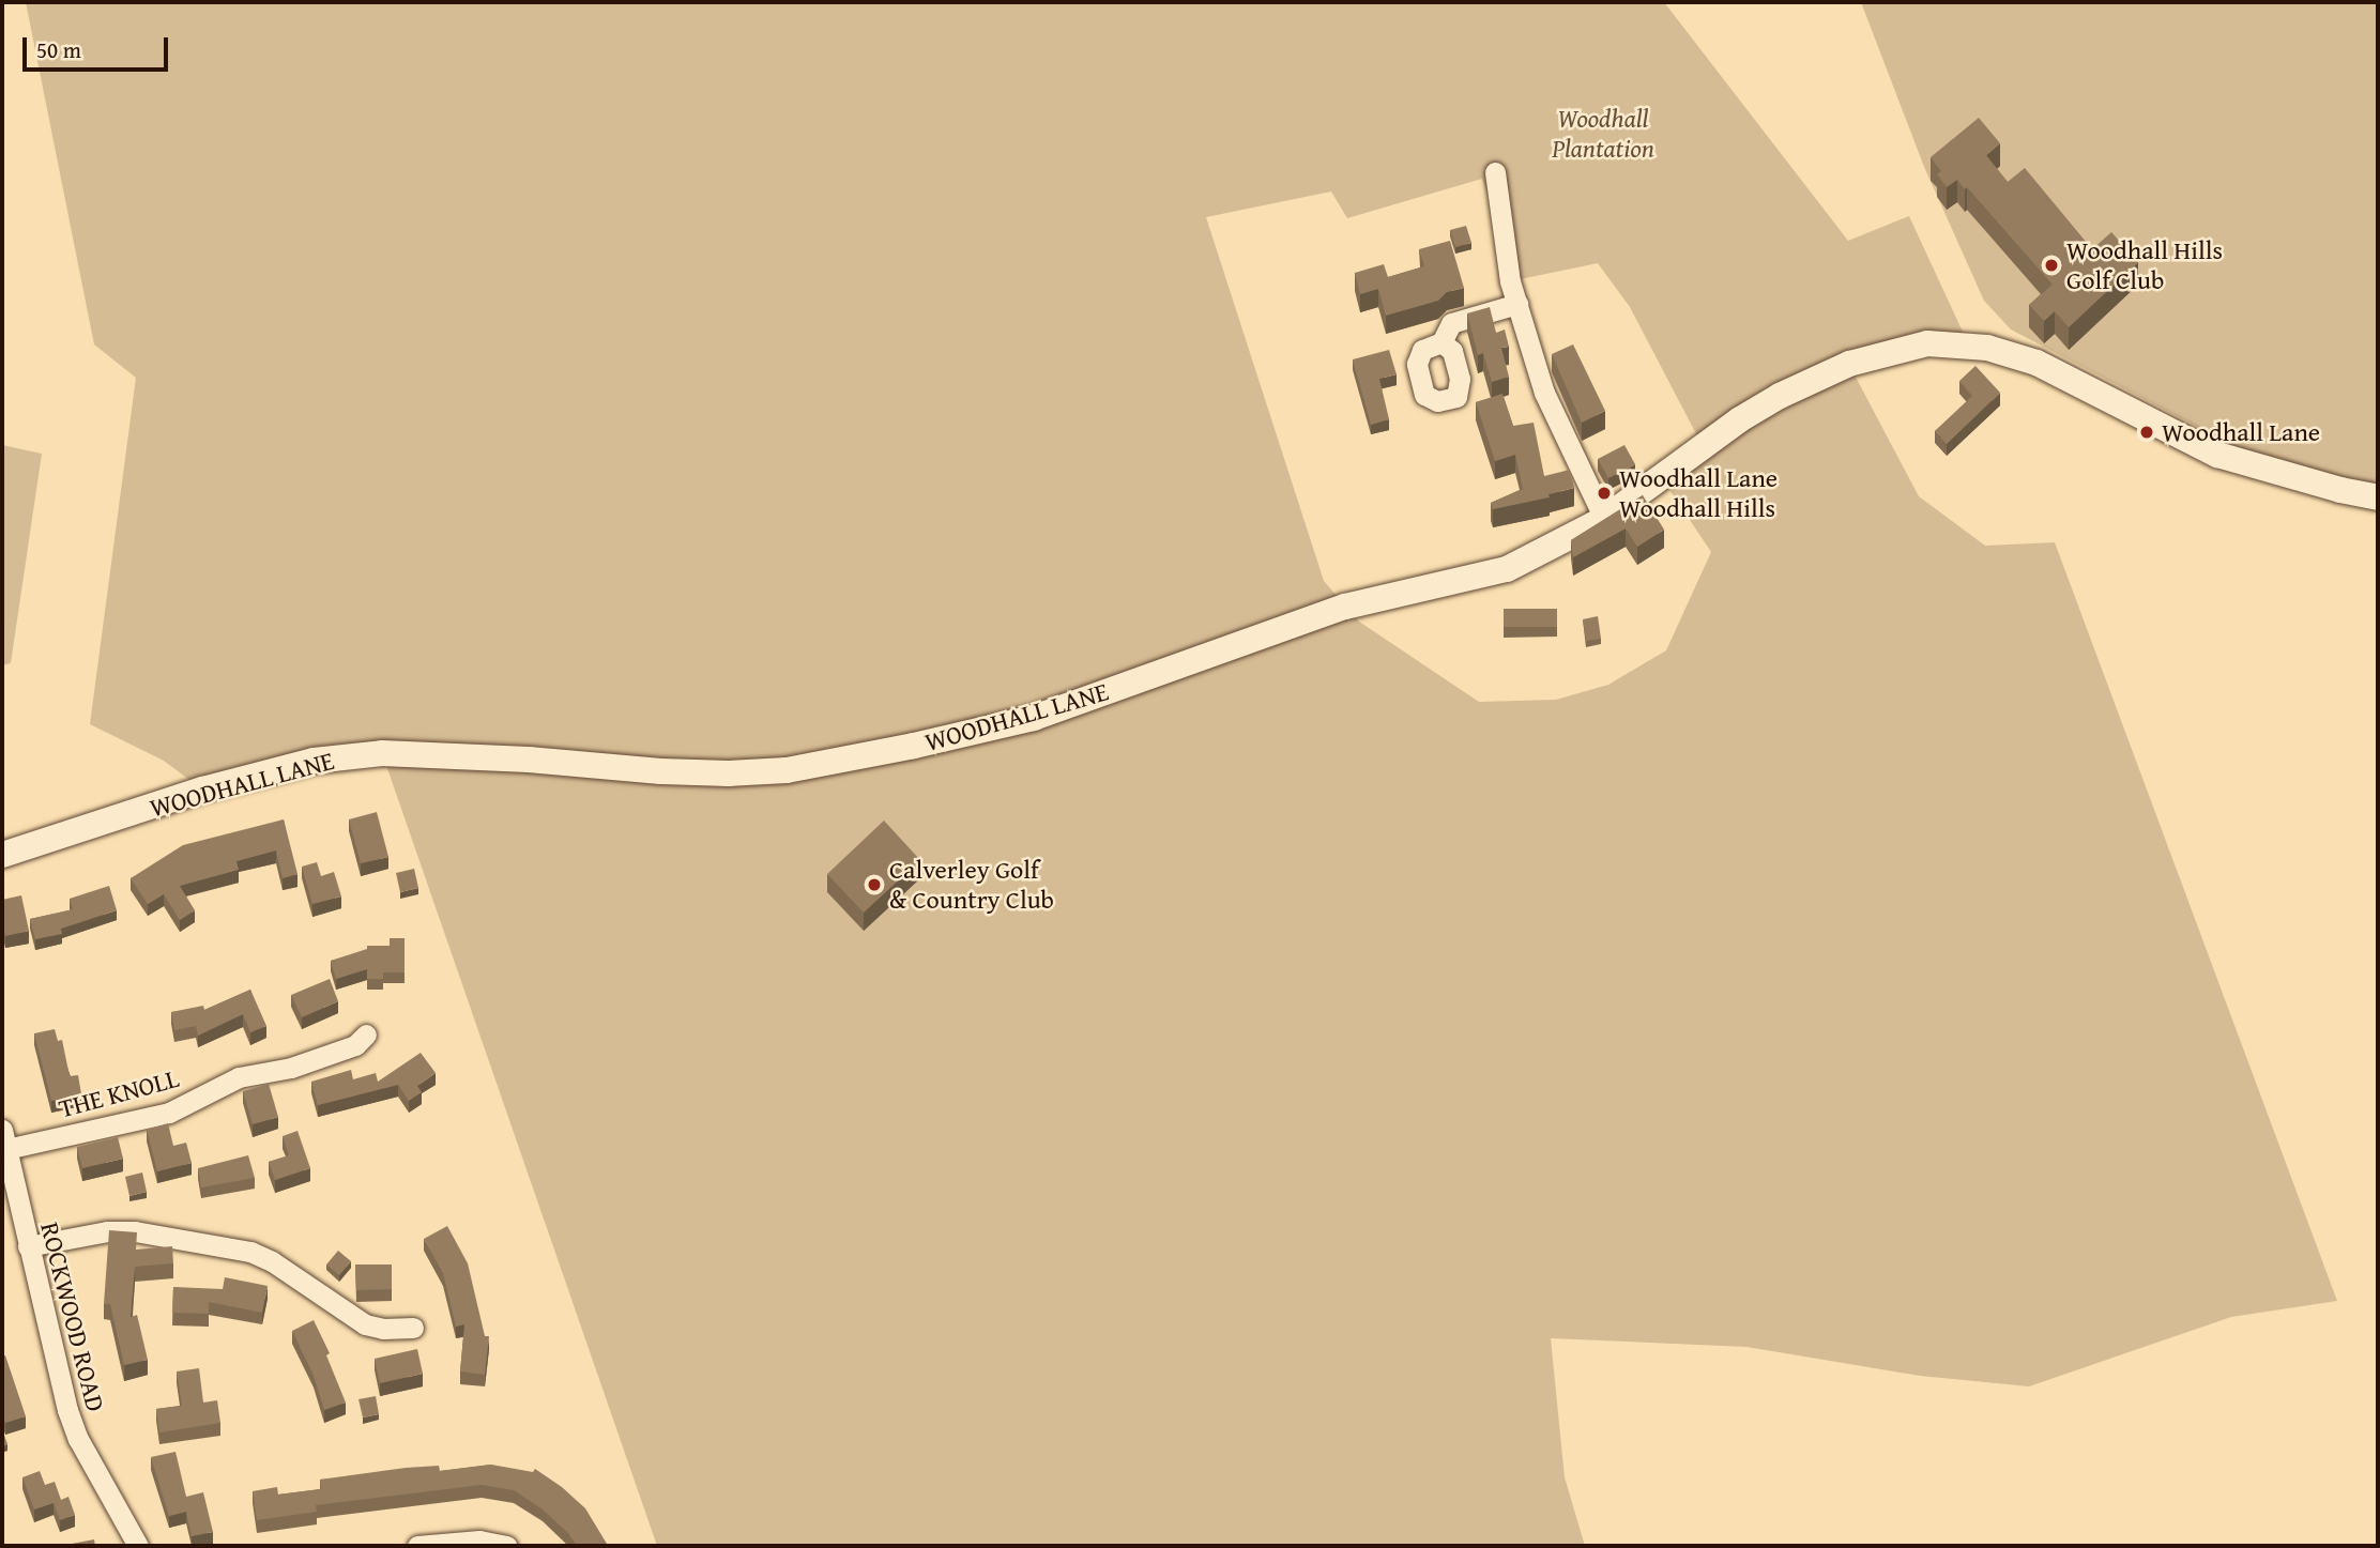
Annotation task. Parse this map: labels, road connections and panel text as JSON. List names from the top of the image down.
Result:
{
  "streets": {
    "street": ["WOODHALL LANE", "THE KNOLL", "ROCKWOOD ROAD"]
  },
  "crossings": [
    ["THE KNOLL", "ROCKWOOD ROAD"]
  ],
  "parks": ["Woodhall Plantation"],
  "places": [
    "Woodhall Hills Golf Club",
    "Woodhall Lane",
    "Woodhall Lane Woodhall Hills",
    "Calverley Golf & Country Club"
  ],
  "scale_bar": "50 m"
}
